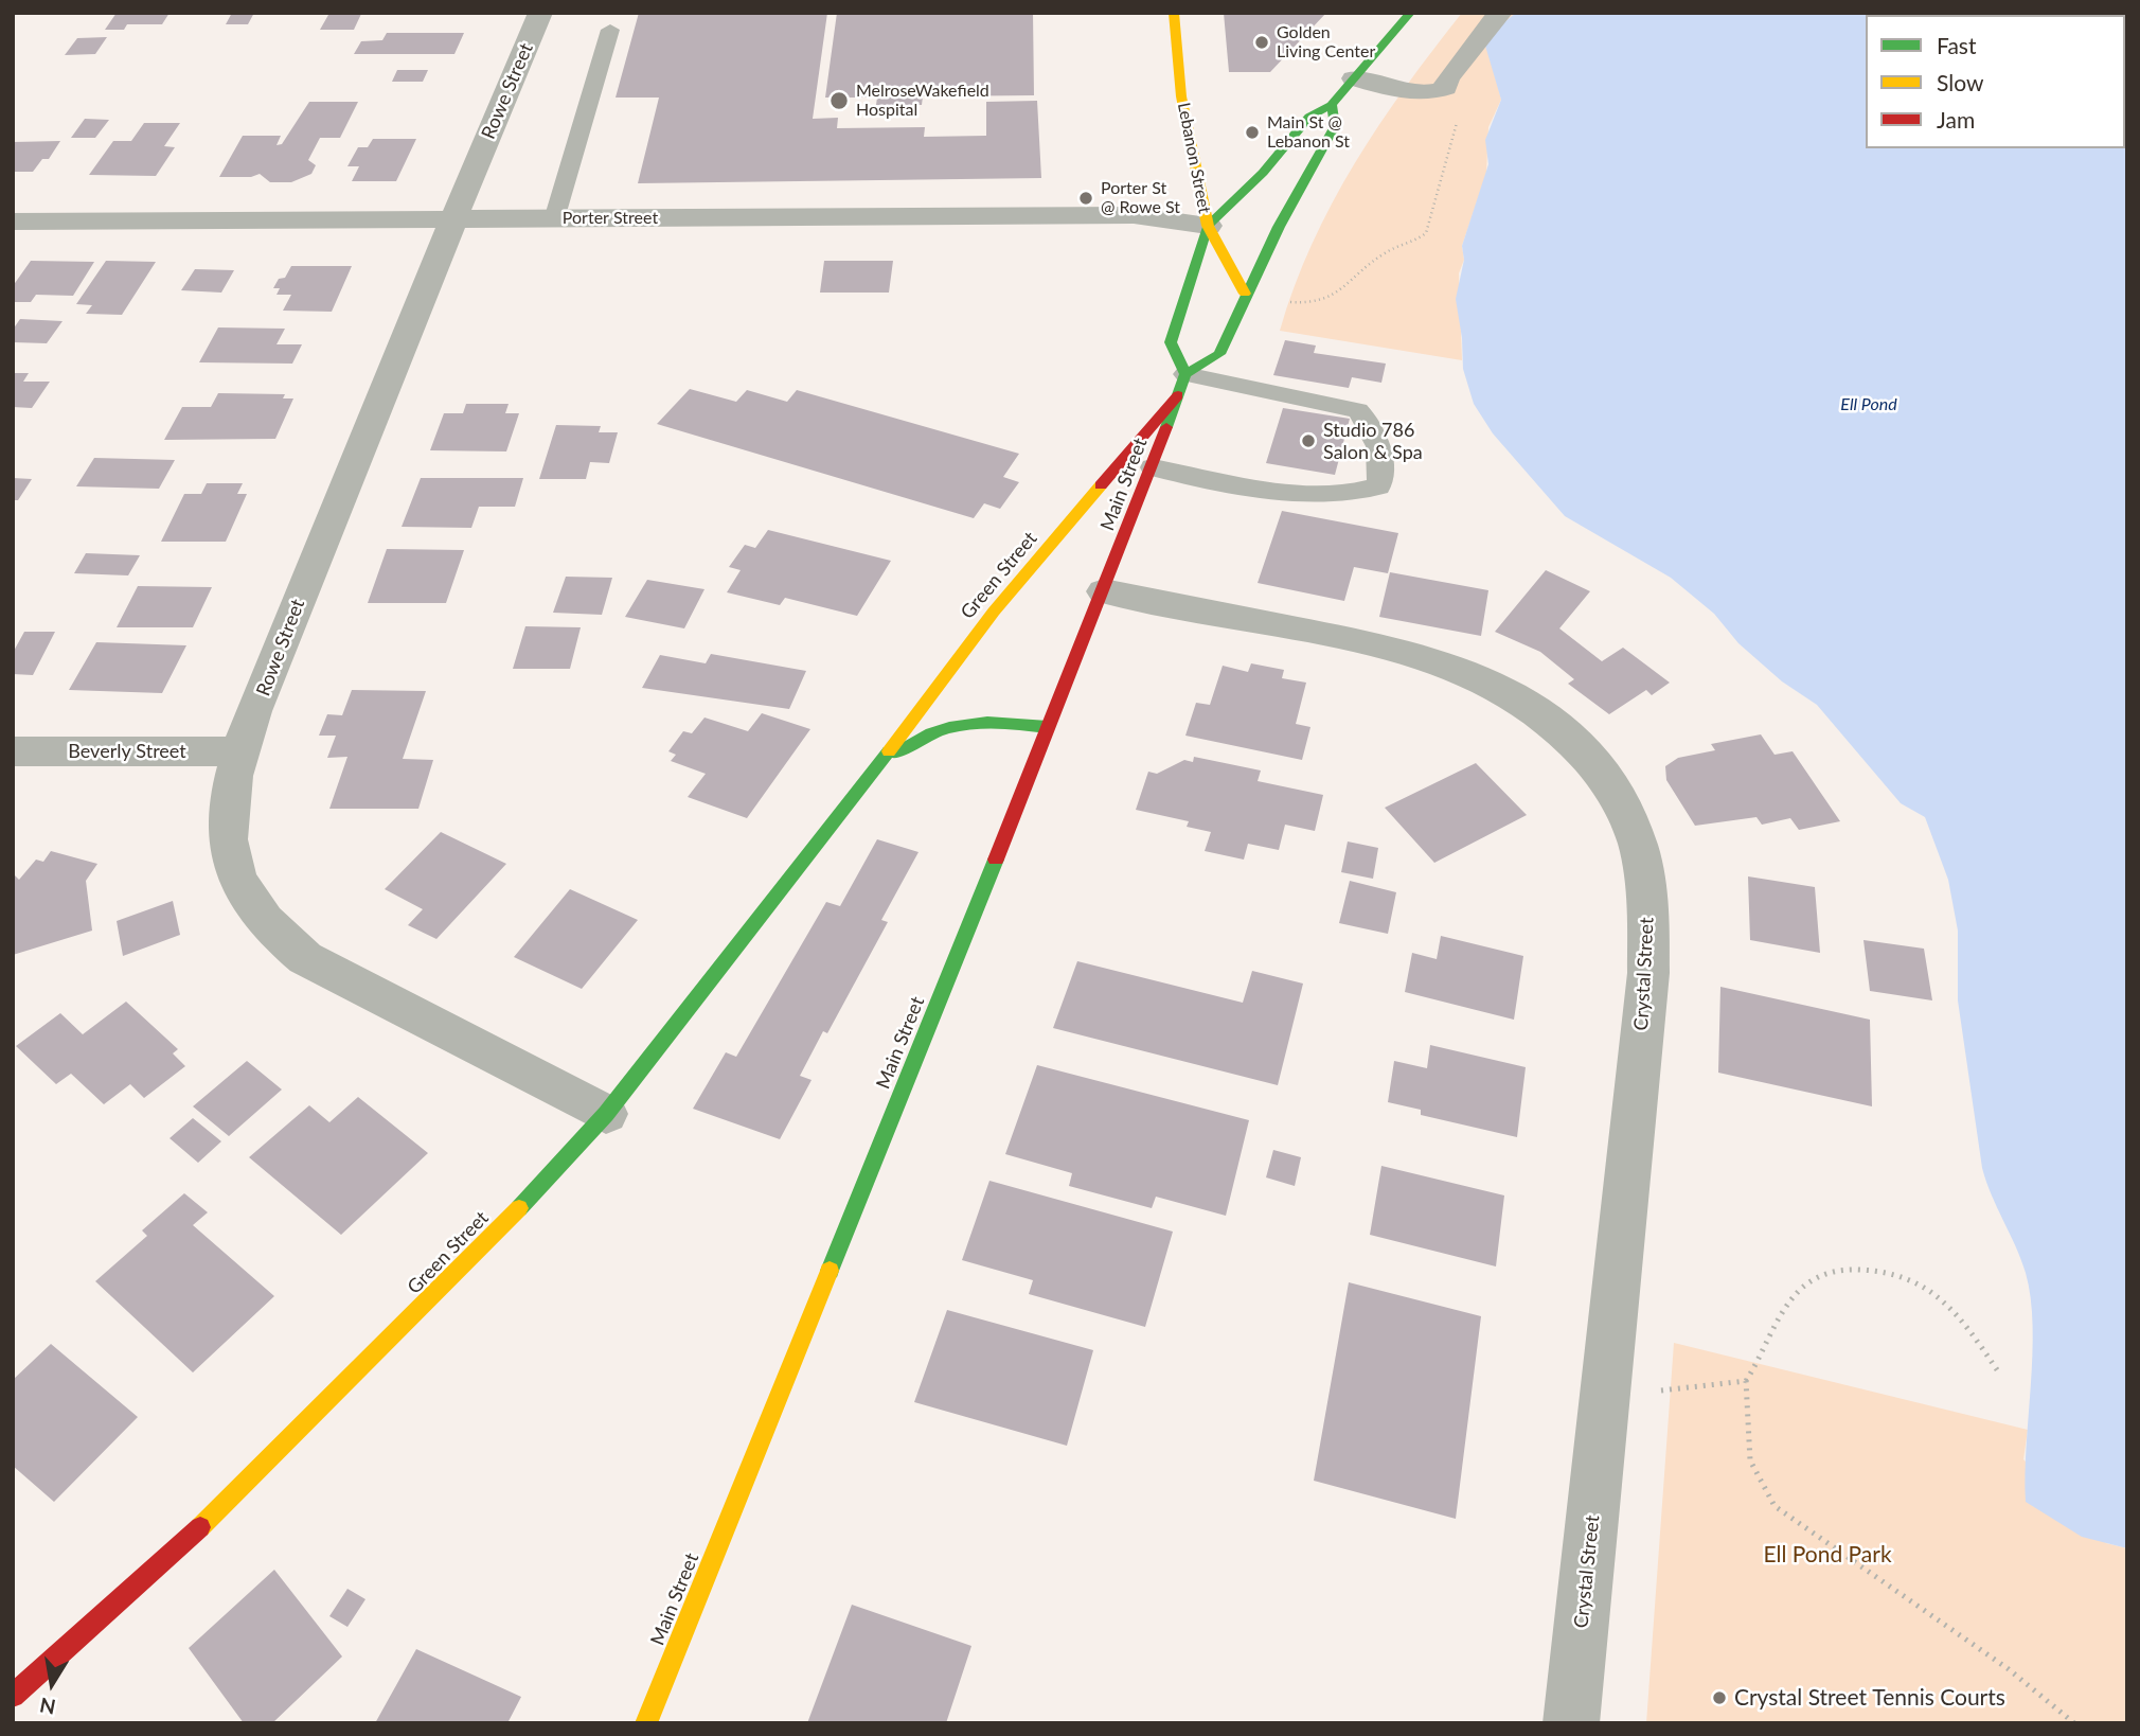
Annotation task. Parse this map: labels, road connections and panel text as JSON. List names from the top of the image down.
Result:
{
  "streets": {
    "main road": ["Lebanon Street", "Main Street", "Green Street"],
    "street": [
      "Rowe Street",
      "Porter Street",
      "Beverly Street",
      "Crystal Street"
    ]
  },
  "crossings": [
    ["Rowe Street", "Porter Street"],
    ["Rowe Street", "Green Street"],
    ["Rowe Street", "Beverly Street"],
    ["Lebanon Street", "Porter Street"],
    ["Main Street", "Green Street"],
    ["Main Street", "Crystal Street"]
  ],
  "water": ["Ell Pond"],
  "parks": ["Ell Pond Park"],
  "places": [
    "Golden Living Center",
    "MelroseWakefield Hospital",
    "Main St @ Lebanon St",
    "Porter St @ Rowe St",
    "Studio 786 Salon & Spa",
    "Crystal Street Tennis Courts"
  ],
  "legend": ["Fast", "Slow", "Jam"],
  "north": "bottom"
}
